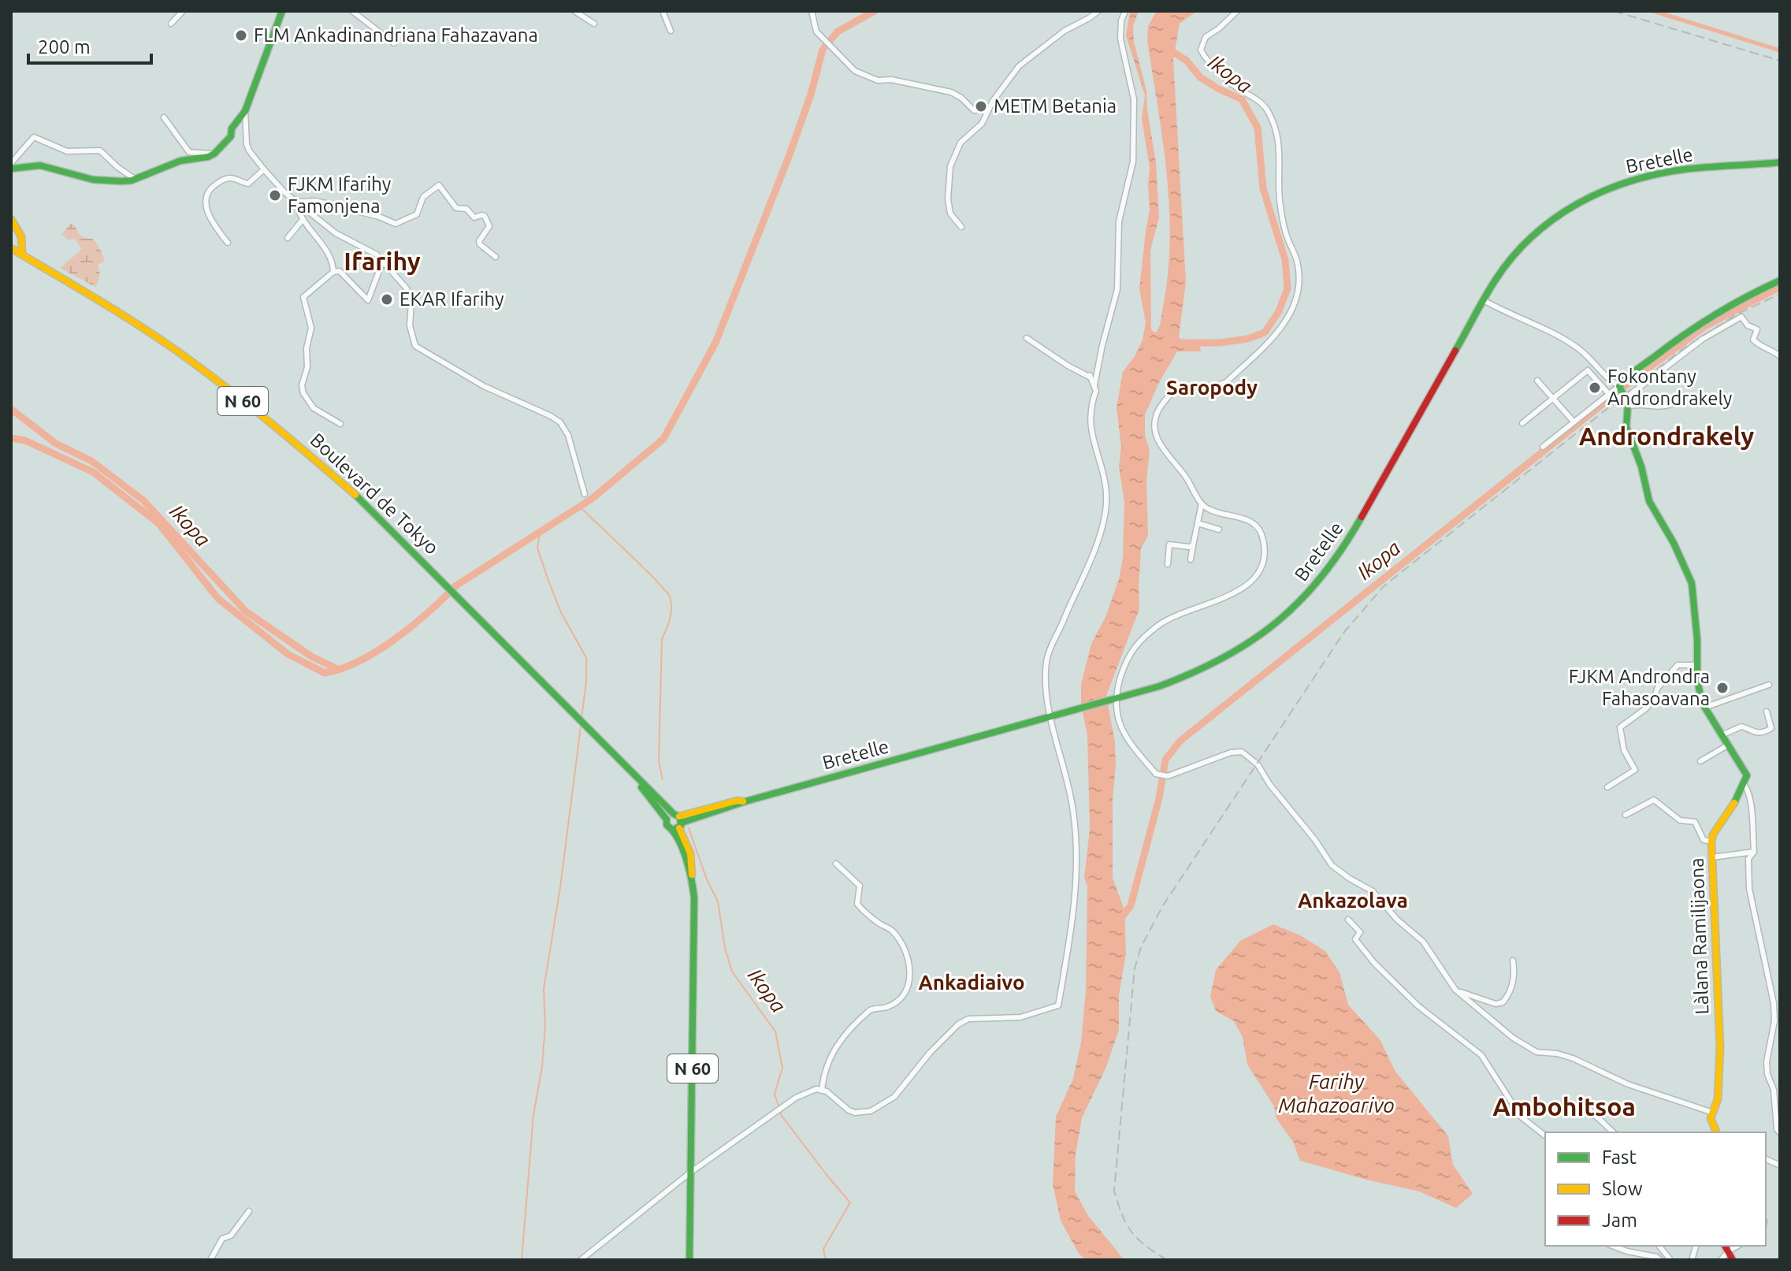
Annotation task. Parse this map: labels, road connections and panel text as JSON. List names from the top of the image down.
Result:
{
  "streets": {
    "main road": [
      "Bretelle",
      "N 60",
      "Boulevard de Tokyo",
      "Làlana Ramilijaona"
    ]
  },
  "crossings": [
    ["Bretelle", "Boulevard de Tokyo"]
  ],
  "districts": [
    "Ifarihy",
    "Saropody",
    "Androndrakely",
    "Ankazolava",
    "Ankadiaivo",
    "Ambohitsoa"
  ],
  "water": ["Ikopa", "Farihy Mahazoarivo"],
  "places": [
    "FLM Ankadinandriana Fahazavana",
    "METM Betania",
    "FJKM Ifarihy Famonjena",
    "EKAR Ifarihy",
    "Fokontany Androndrakely",
    "FJKM Androndra Fahasoavana"
  ],
  "legend": ["Fast", "Slow", "Jam"],
  "scale_bar": "200 m"
}
